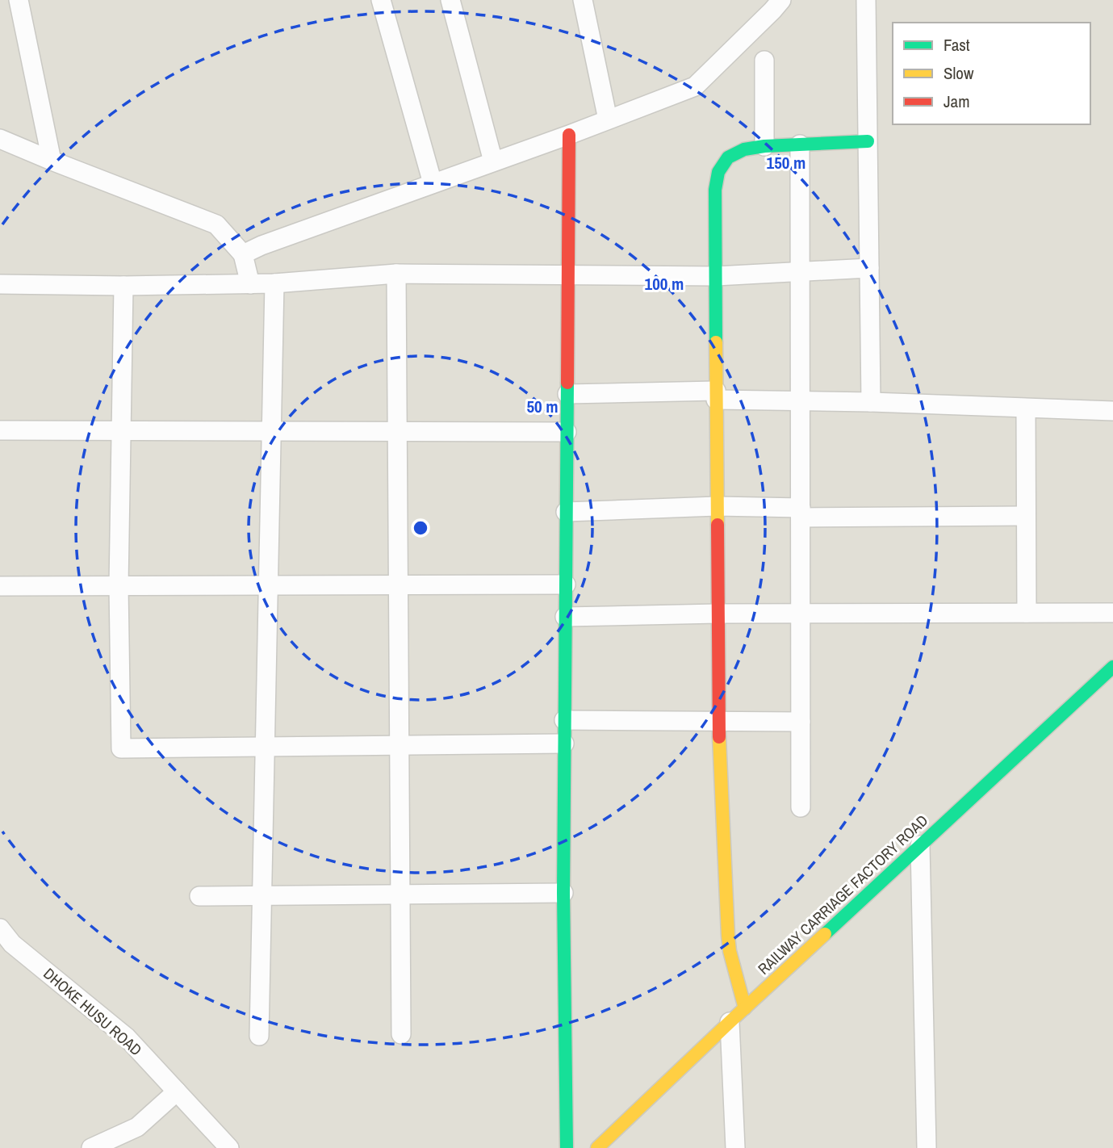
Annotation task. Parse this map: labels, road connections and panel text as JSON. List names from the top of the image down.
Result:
{
  "streets": {
    "street": ["RAILWAY CARRIAGE FACTORY ROAD", "DHOKE HUSU ROAD"]
  },
  "legend": ["Fast", "Slow", "Jam"],
  "rings": ["150 m", "100 m", "50 m"]
}
